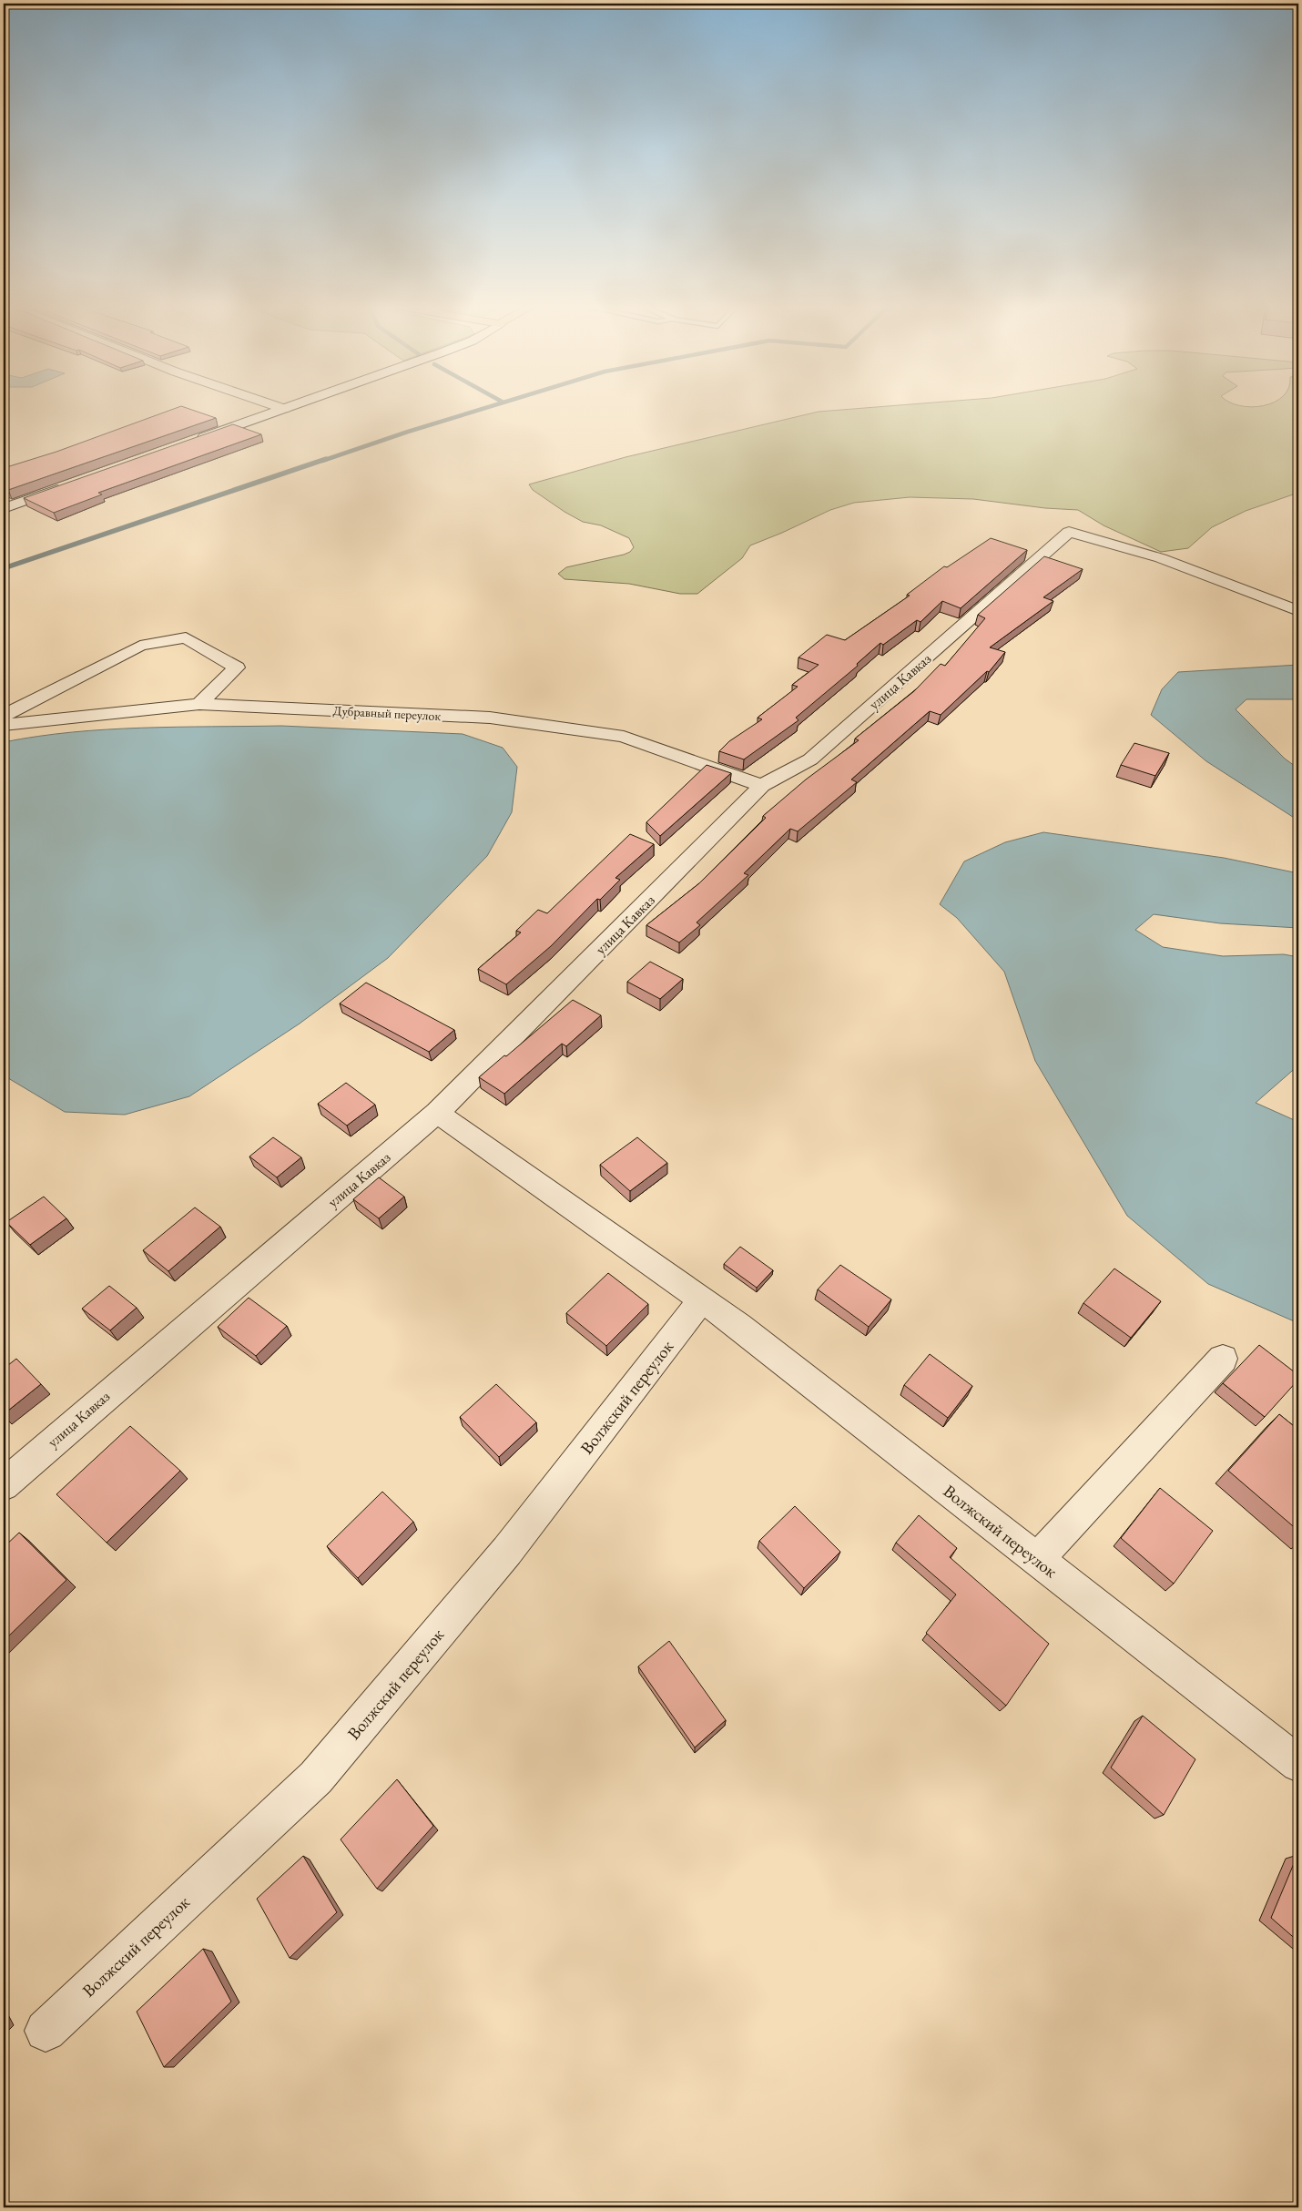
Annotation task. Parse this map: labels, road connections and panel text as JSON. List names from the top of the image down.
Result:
{
  "streets": {
    "street": ["улица Кавказ", "Дубравный переулок", "Волжский переулок"]
  },
  "crossings": [
    ["улица Кавказ", "Дубравный переулок"],
    ["улица Кавказ", "Волжский переулок"]
  ]
}
